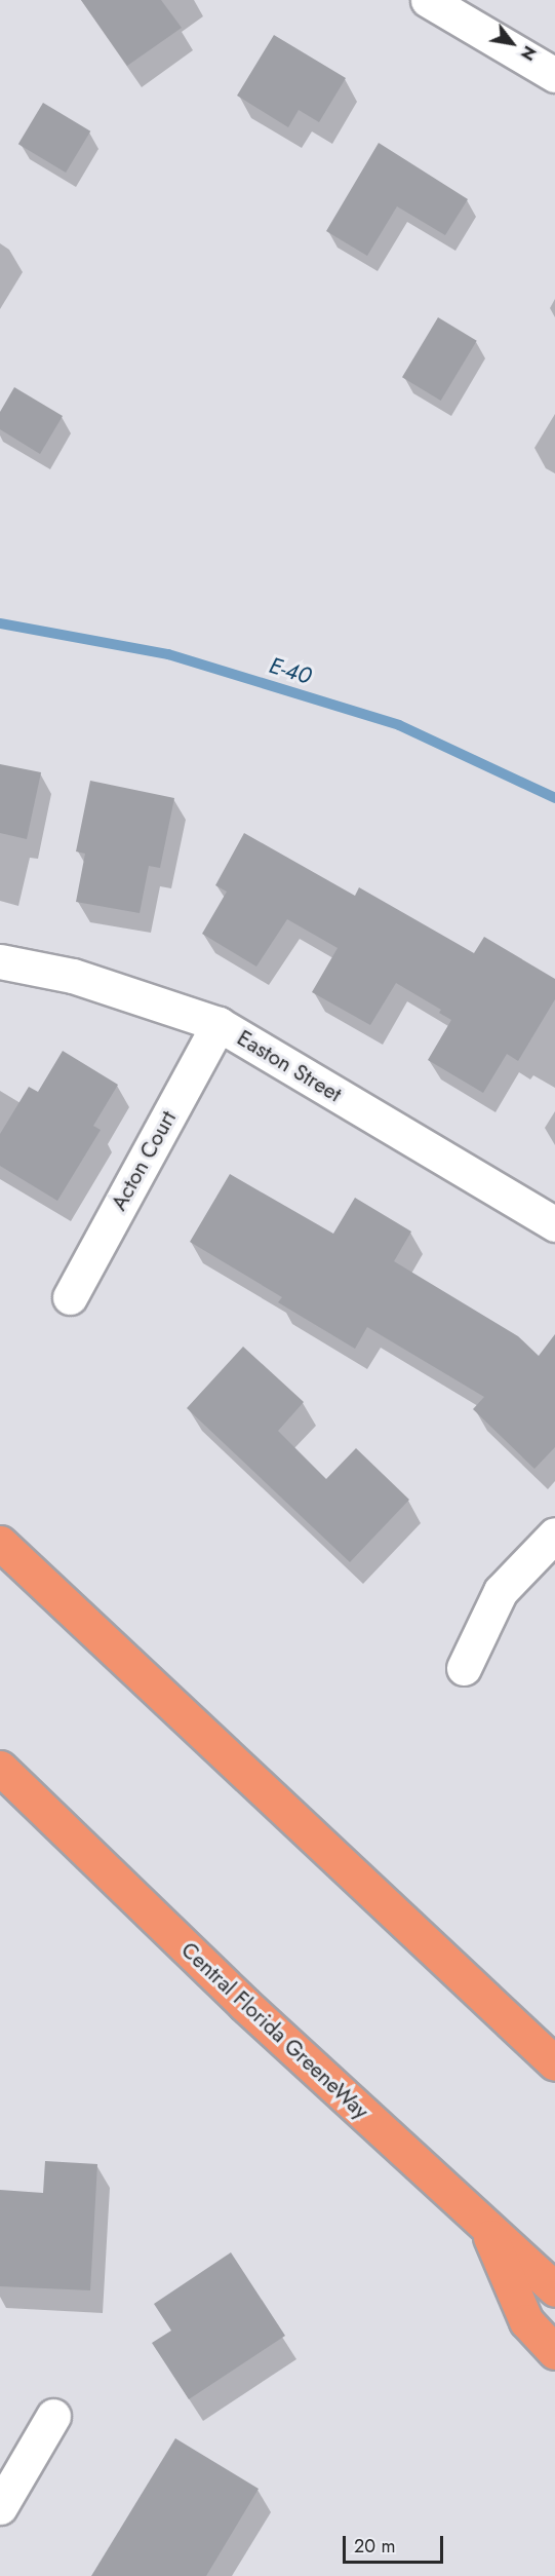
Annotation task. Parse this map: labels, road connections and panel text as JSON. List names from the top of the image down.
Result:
{
  "streets": {
    "highway": ["Central Florida GreeneWay"],
    "street": ["Easton Street", "Acton Court"]
  },
  "crossings": [
    ["Easton Street", "Acton Court"]
  ],
  "water": ["E-40"],
  "scale_bar": "20 m",
  "north": "bottom right"
}
